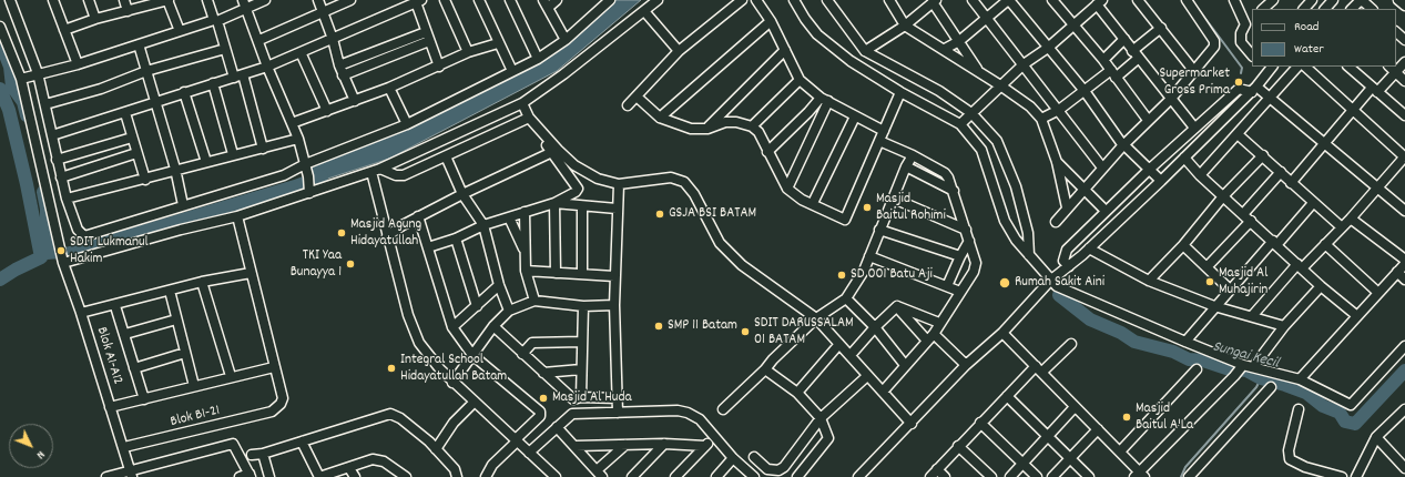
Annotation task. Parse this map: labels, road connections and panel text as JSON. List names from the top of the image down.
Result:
{
  "streets": {
    "street": ["Blok A1-A12", "Blok B1-21"]
  },
  "crossings": [
    ["Blok A1-A12", "Blok B1-21"]
  ],
  "water": ["Sungai Kecil"],
  "places": [
    "Supermarket Gross Prima",
    "Masjid Baitul Rohimi",
    "GSJA BSI BATAM",
    "Masjid Agung Hidayatullah",
    "SDIT Lukmanul Hakim",
    "TKI Yaa Bunayya 1",
    "SD 001 Batu Aji",
    "Masjid Al Muhajirin",
    "Rumah Sakit Aini",
    "SMP 11 Batam",
    "SDIT DARUSSALAM 01 BATAM",
    "Integral School Hidayatullah Batam",
    "Masjid Al Huda",
    "Masjid Baitul A'La"
  ],
  "legend": ["Road", "Water"],
  "north": "bottom right"
}
